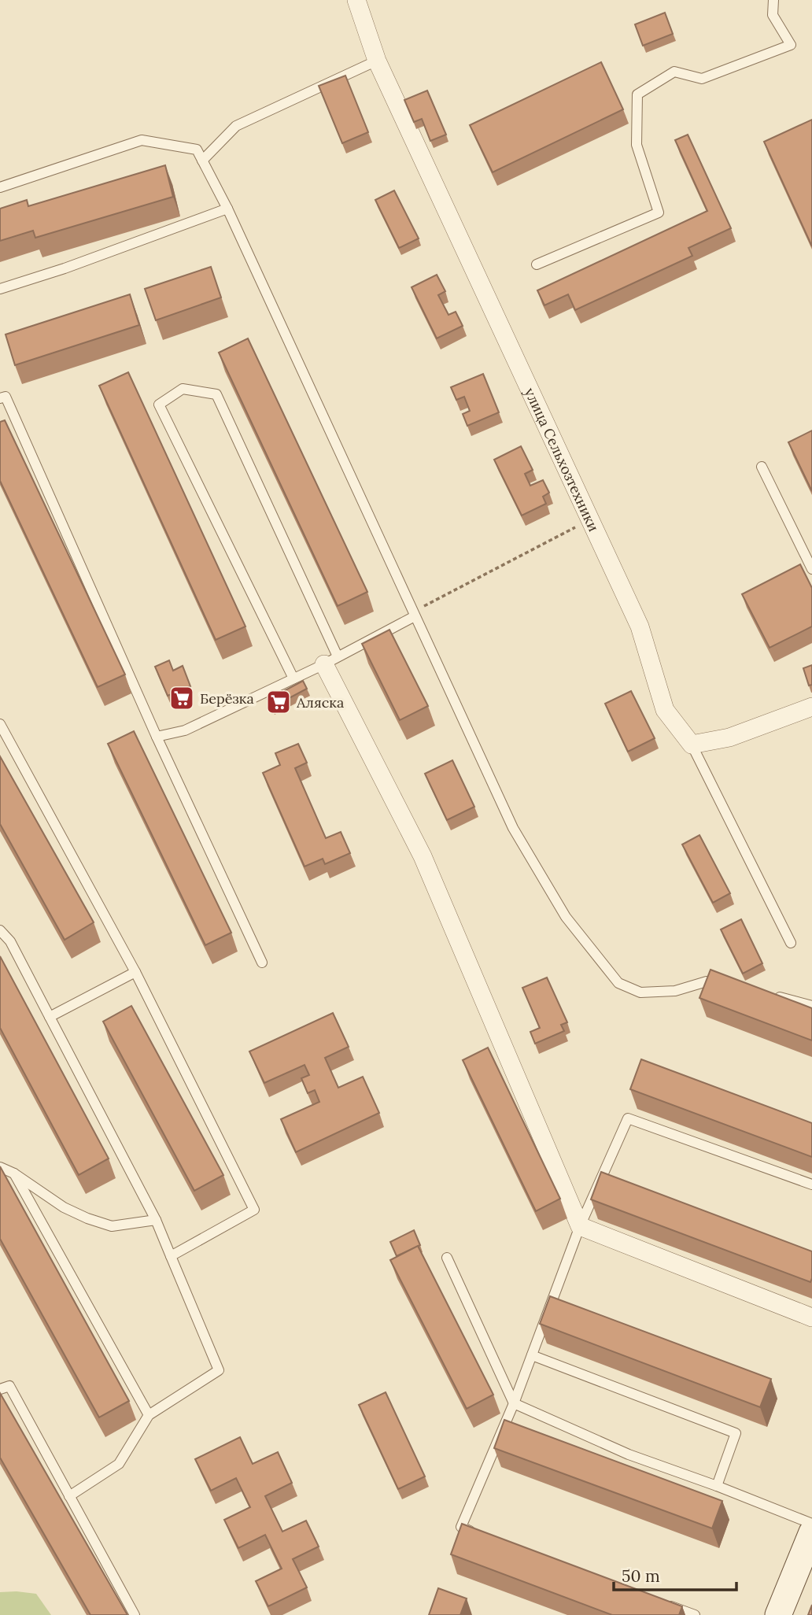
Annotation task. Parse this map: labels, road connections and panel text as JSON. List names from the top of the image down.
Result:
{
  "streets": {
    "street": ["улица Сельхозтехники"]
  },
  "places": {
    "supermarket": ["Берёзка", "Аляска"]
  },
  "scale_bar": "50 m"
}
